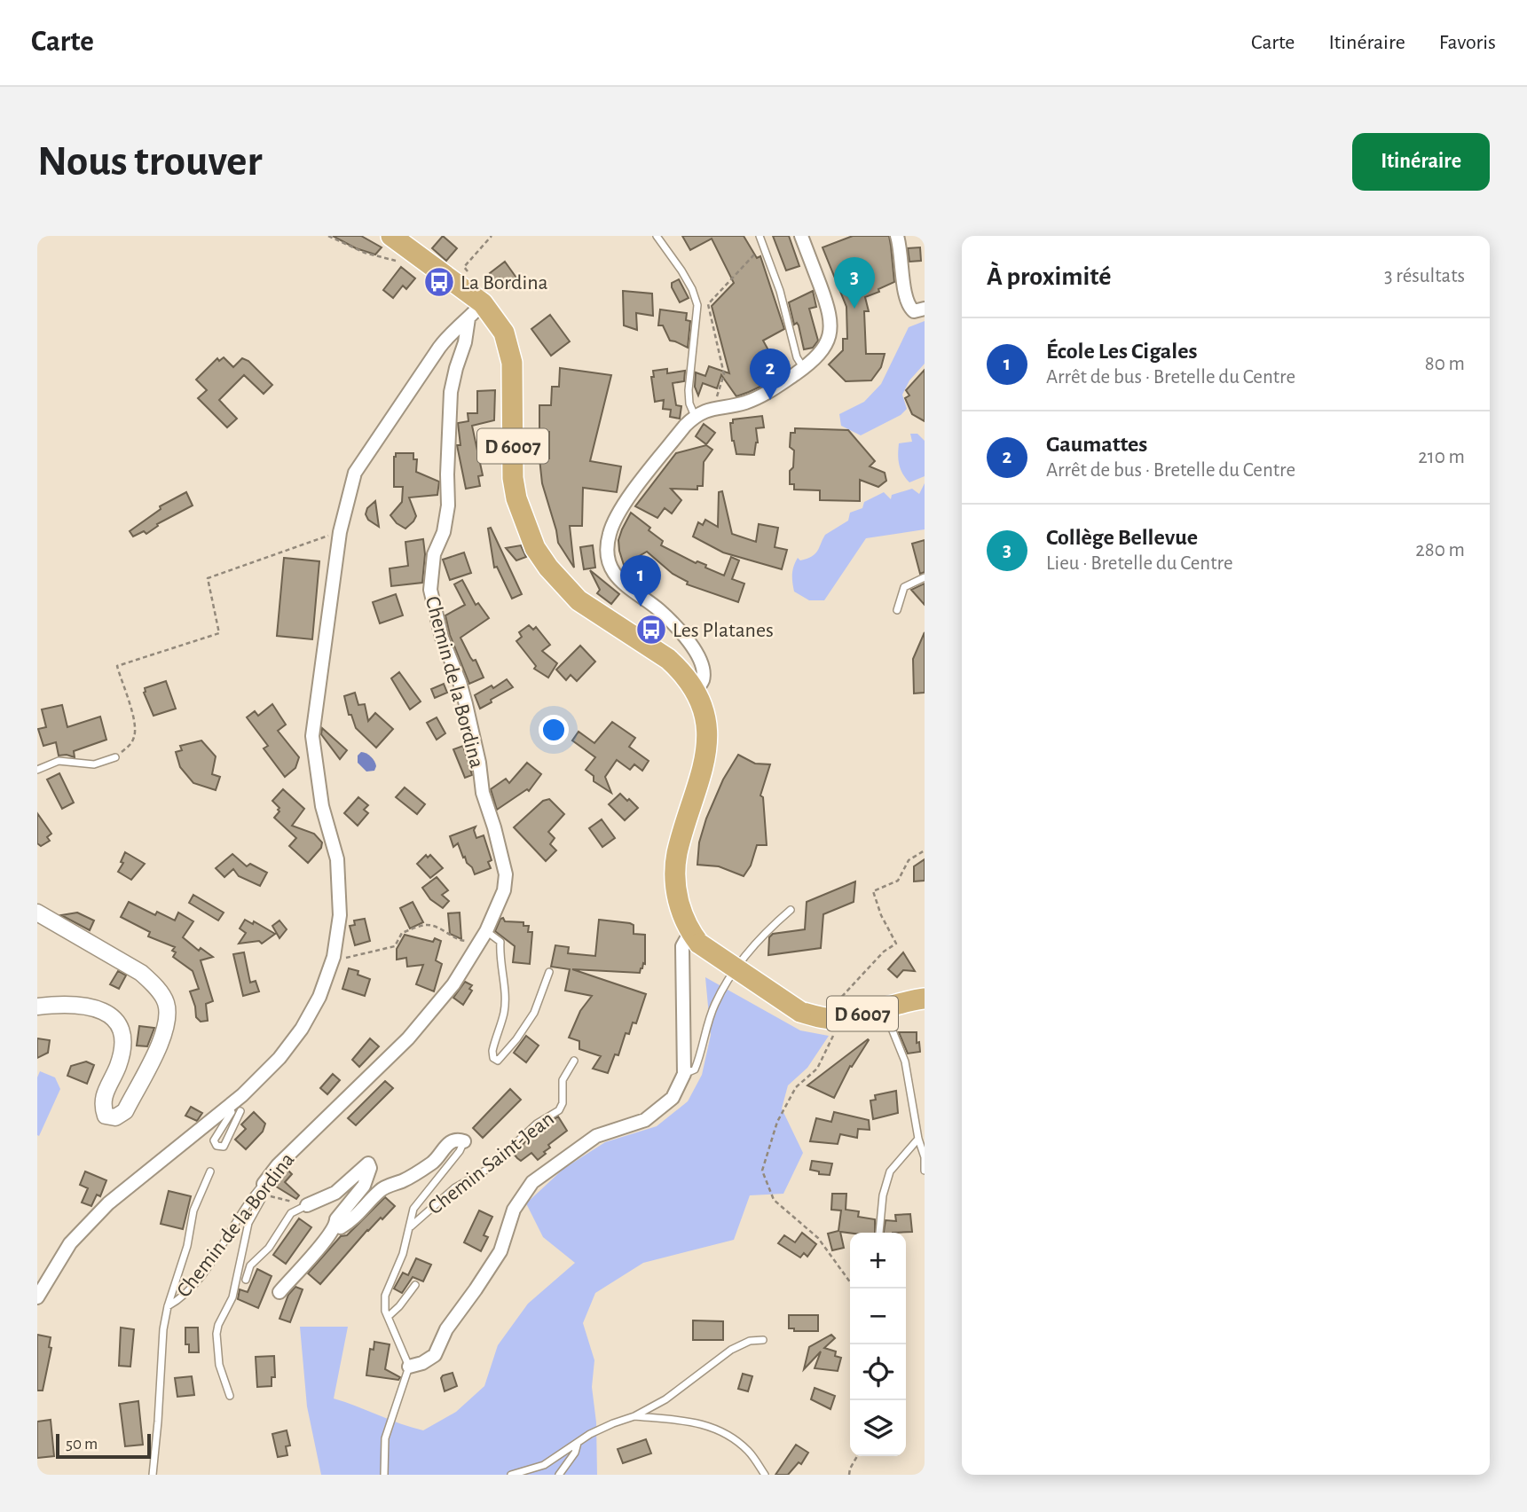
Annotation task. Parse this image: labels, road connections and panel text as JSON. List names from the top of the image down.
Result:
{
  "streets": {
    "main road": ["D 6007"],
    "street": ["Chemin de la Bordina", "Chemin Saint-Jean"]
  },
  "crossings": [
    ["D 6007", "Chemin de la Bordina"]
  ],
  "places": {
    "bus stop": ["La Bordina", "Les Platanes"]
  },
  "scale_bar": "50 m",
  "page": {
    "header": "Carte",
    "nav": ["Carte", "Itinéraire", "Favoris"],
    "buttons": "Itinéraire",
    "title": "Nous trouver",
    "heading": ["À proximité", "3 résultats"],
    "pins": ["3", "2", "1"],
    "list": [
      {
        "mark": "1",
        "name": "École Les Cigales",
        "note": "Arrêt de bus · Bretelle du Centre",
        "value": "80 m"
      },
      {
        "mark": "2",
        "name": "Gaumattes",
        "note": "Arrêt de bus · Bretelle du Centre",
        "value": "210 m"
      },
      {
        "mark": "3",
        "name": "Collège Bellevue",
        "note": "Lieu · Bretelle du Centre",
        "value": "280 m"
      }
    ],
    "map_buttons": ["+", "−"],
    "scale": "50 m"
  }
}
